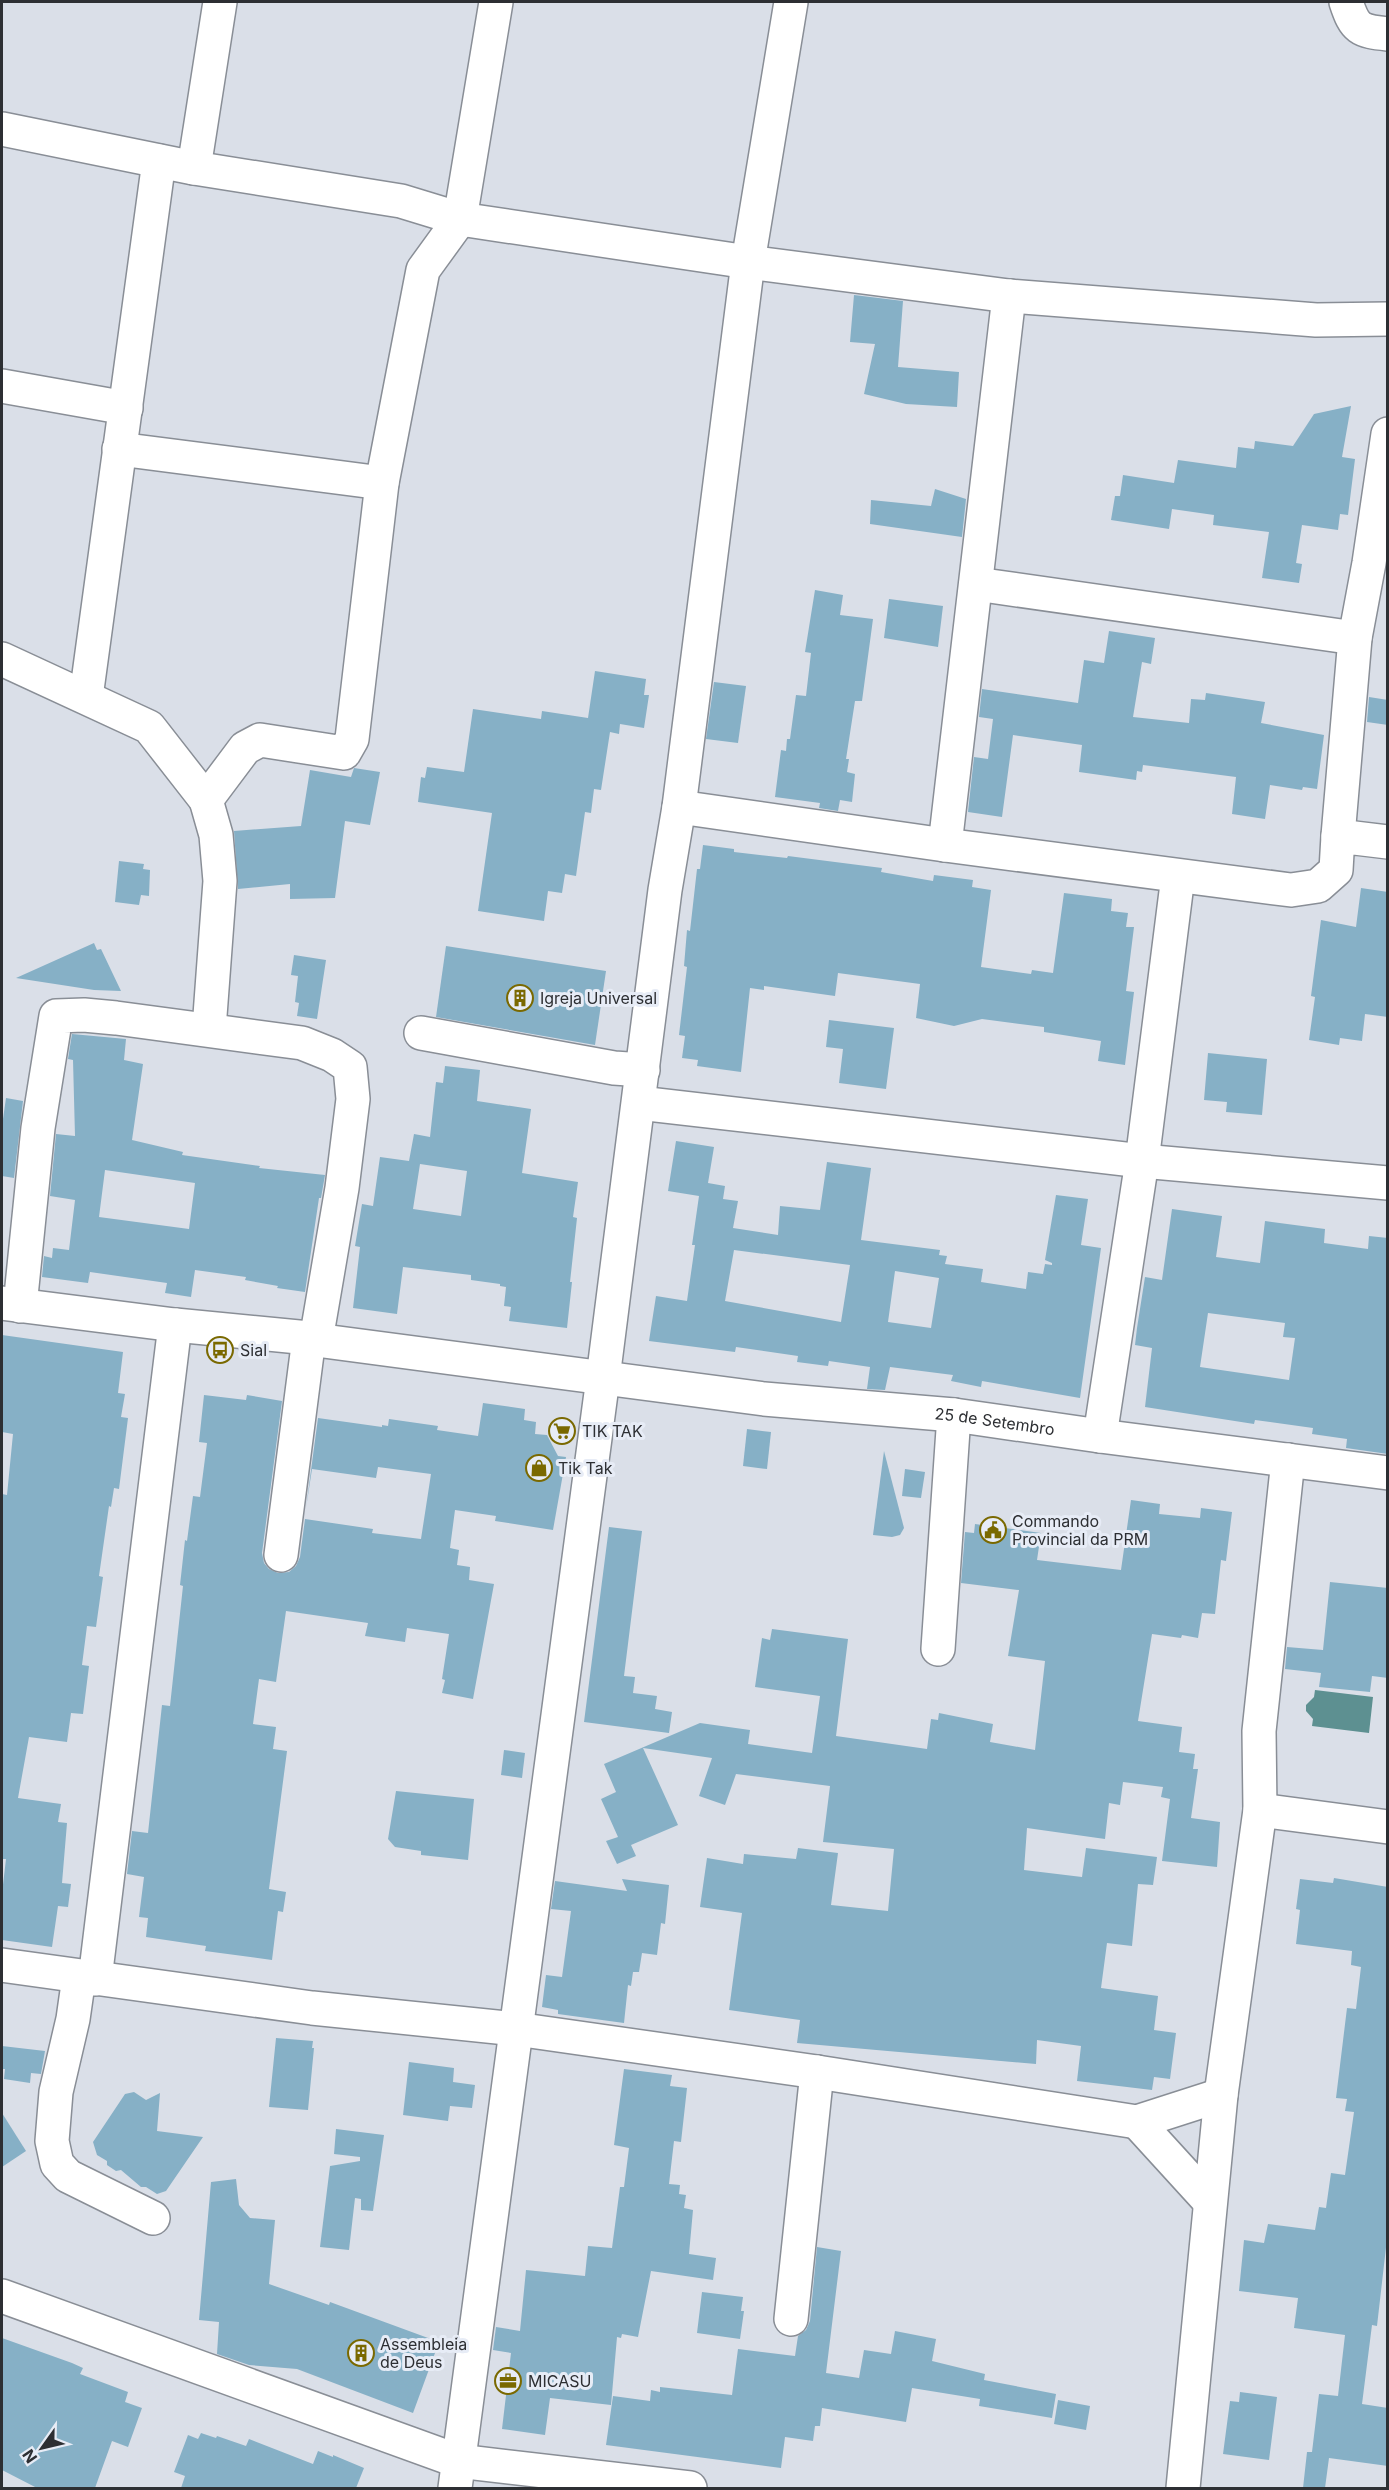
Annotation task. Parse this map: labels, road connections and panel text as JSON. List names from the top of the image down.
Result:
{
  "streets": {
    "street": ["25 de Setembro"]
  },
  "places": {
    "building": ["Igreja Universal", "Assembleia de Deus"],
    "bus stop": ["Sial"],
    "supermarket": ["TIK TAK"],
    "shop": ["Tik Tak"],
    "public building": ["Commando Provincial da PRM"],
    "office": ["MICASU"]
  },
  "north": "bottom left"
}
